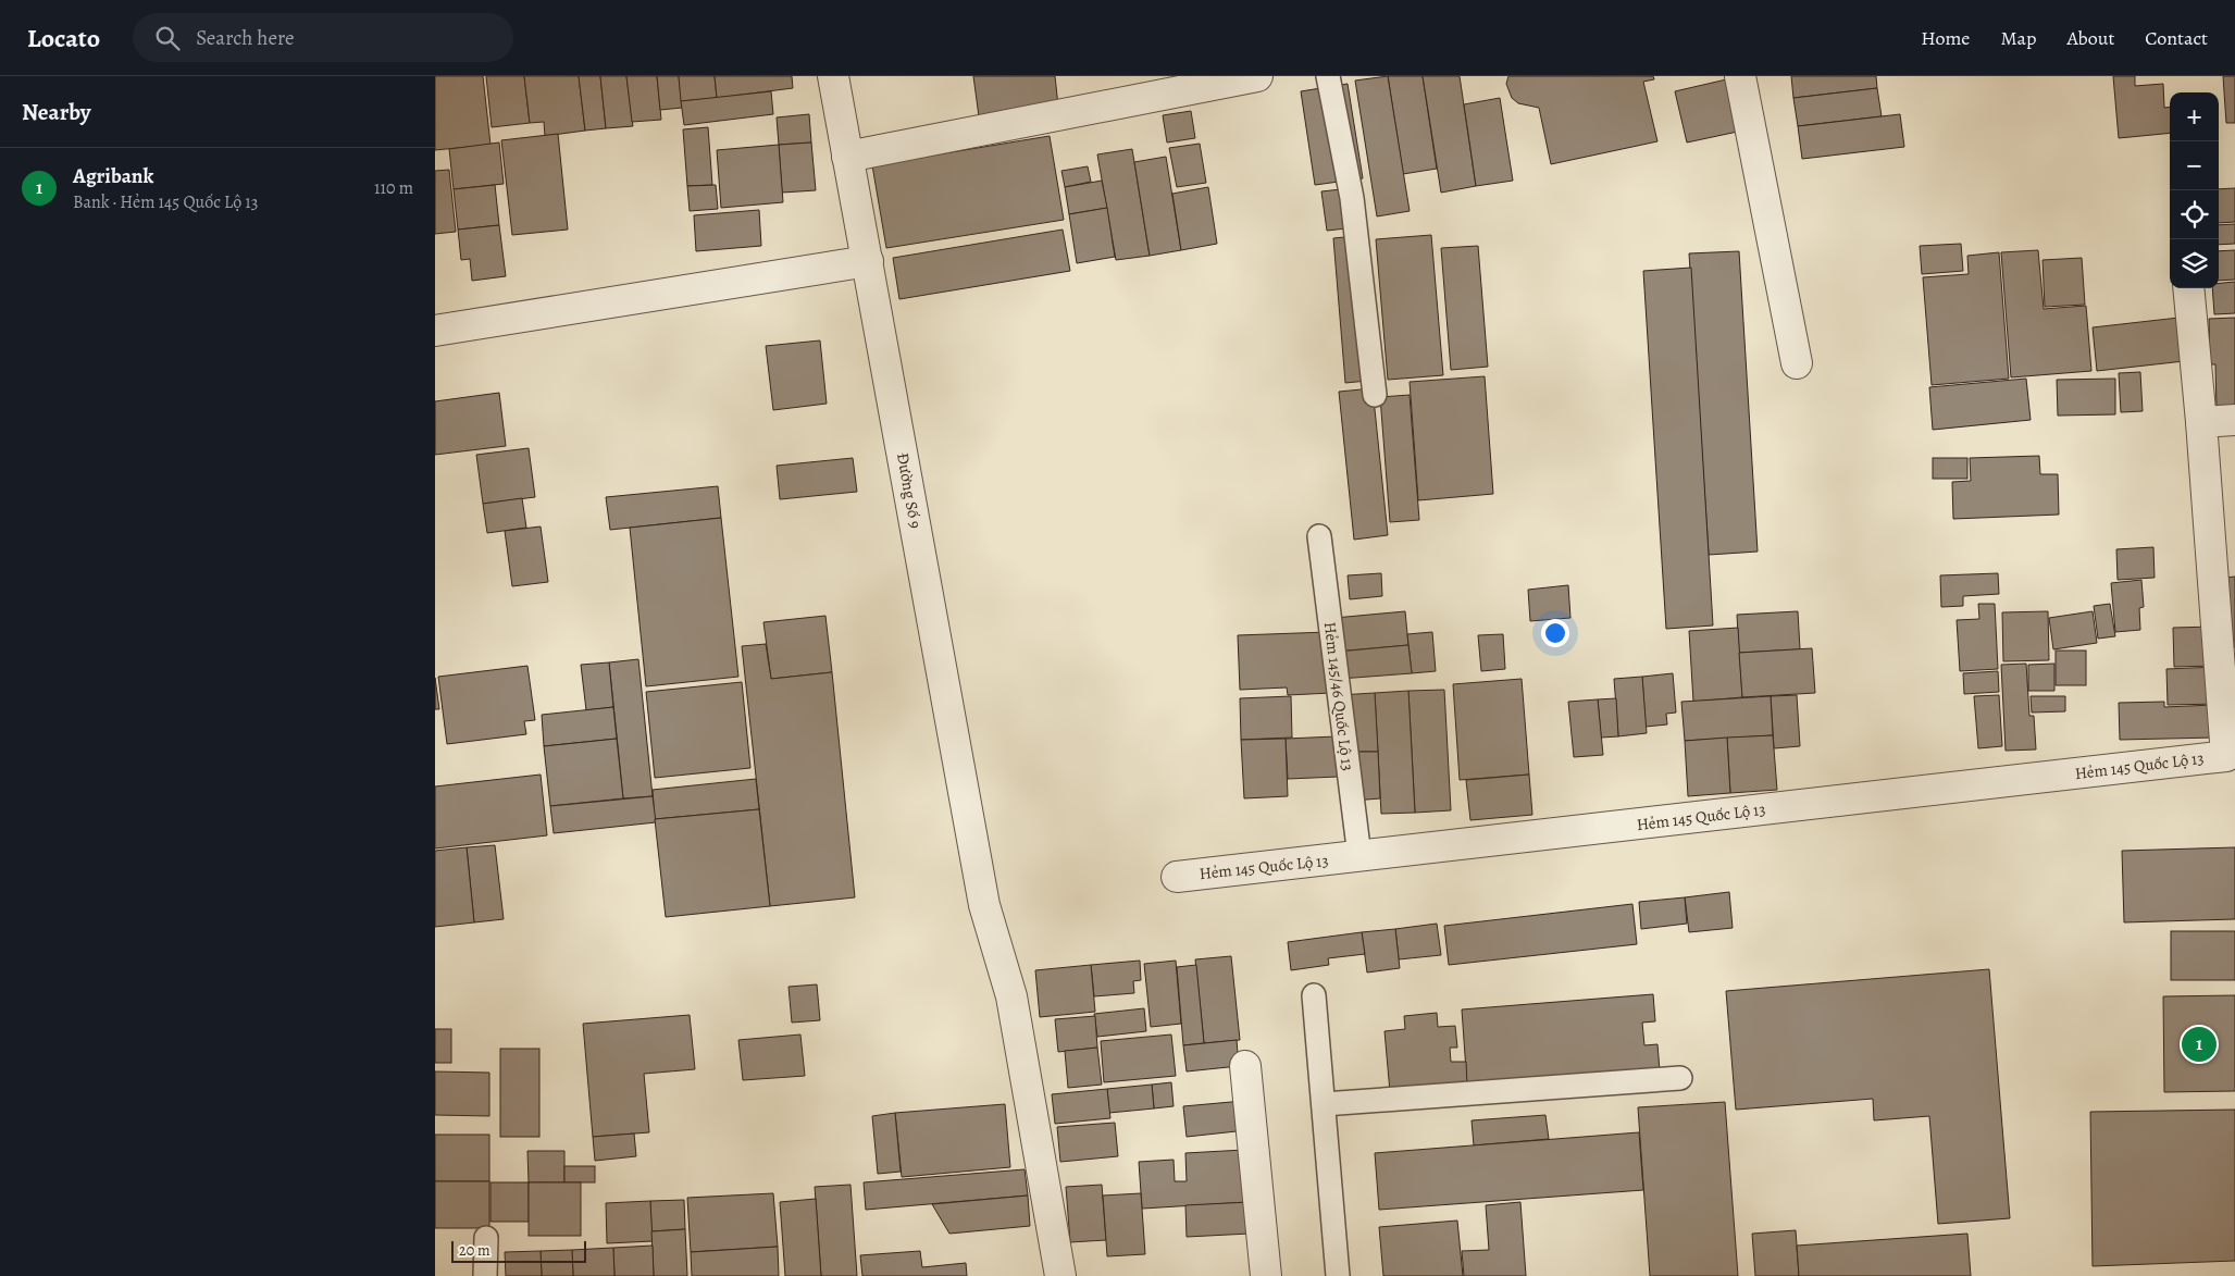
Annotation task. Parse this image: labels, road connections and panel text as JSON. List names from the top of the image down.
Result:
{
  "streets": {
    "street": ["Đường Số 9", "Hẻm 145 Quốc Lộ 13"],
    "lane": ["Hẻm 145/46 Quốc Lộ 13"]
  },
  "crossings": [
    ["Hẻm 145/46 Quốc Lộ 13", "Hẻm 145 Quốc Lộ 13"]
  ],
  "scale_bar": "20 m",
  "page": {
    "header": "Locato",
    "search": "Search here",
    "nav": [
      "Home",
      "Map",
      "About",
      "Contact"
    ],
    "heading": "Nearby",
    "map_buttons": ["+", "−"],
    "list": [
      {
        "mark": "1",
        "name": "Agribank",
        "note": "Bank · Hẻm 145 Quốc Lộ 13",
        "value": "110 m"
      }
    ],
    "pins": "1",
    "scale": "20 m"
  }
}
